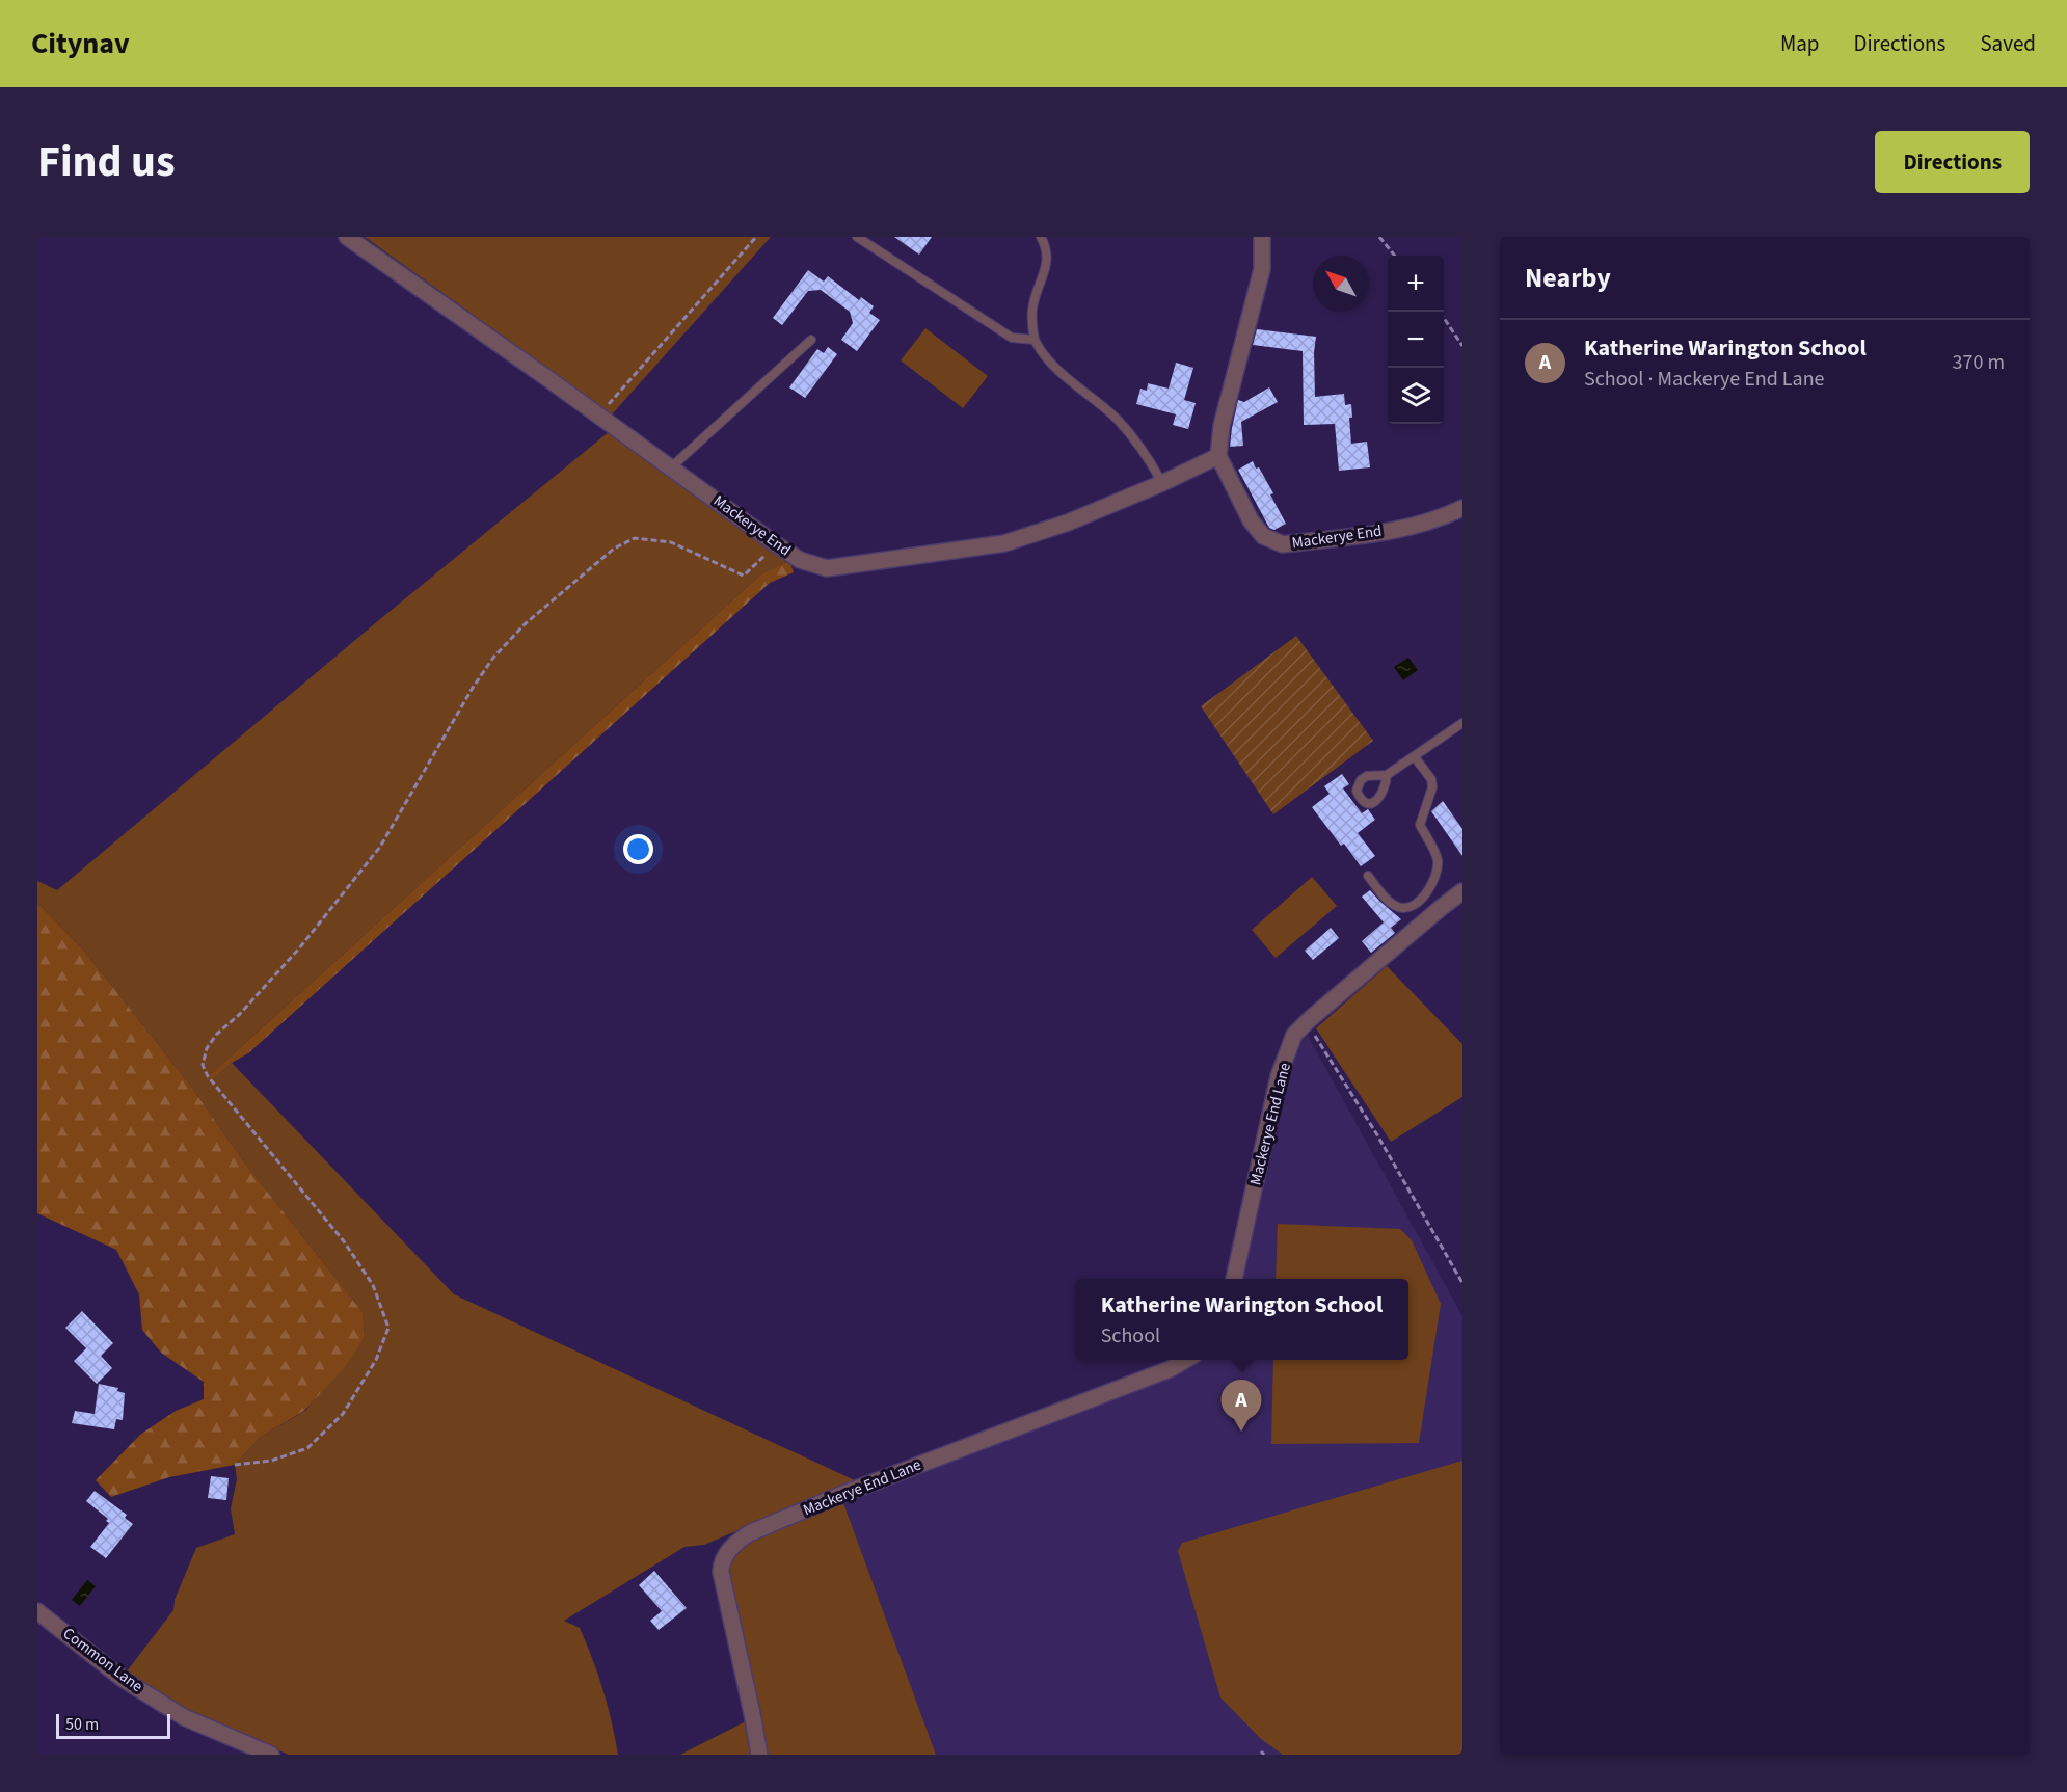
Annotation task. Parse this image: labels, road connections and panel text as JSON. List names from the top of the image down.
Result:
{
  "streets": {
    "street": ["Mackerye End", "Mackerye End Lane", "Common Lane"]
  },
  "scale_bar": "50 m",
  "north": "top left",
  "page": {
    "header": "Citynav",
    "nav": ["Map", "Directions", "Saved"],
    "title": "Find us",
    "buttons": "Directions",
    "heading": "Nearby",
    "map_buttons": ["+", "−"],
    "list": [
      {
        "mark": "A",
        "name": "Katherine Warington School",
        "note": "School · Mackerye End Lane",
        "value": "370 m"
      }
    ],
    "popup": ["Katherine Warington School", "School"],
    "pins": "A",
    "scale": "50 m"
  }
}
